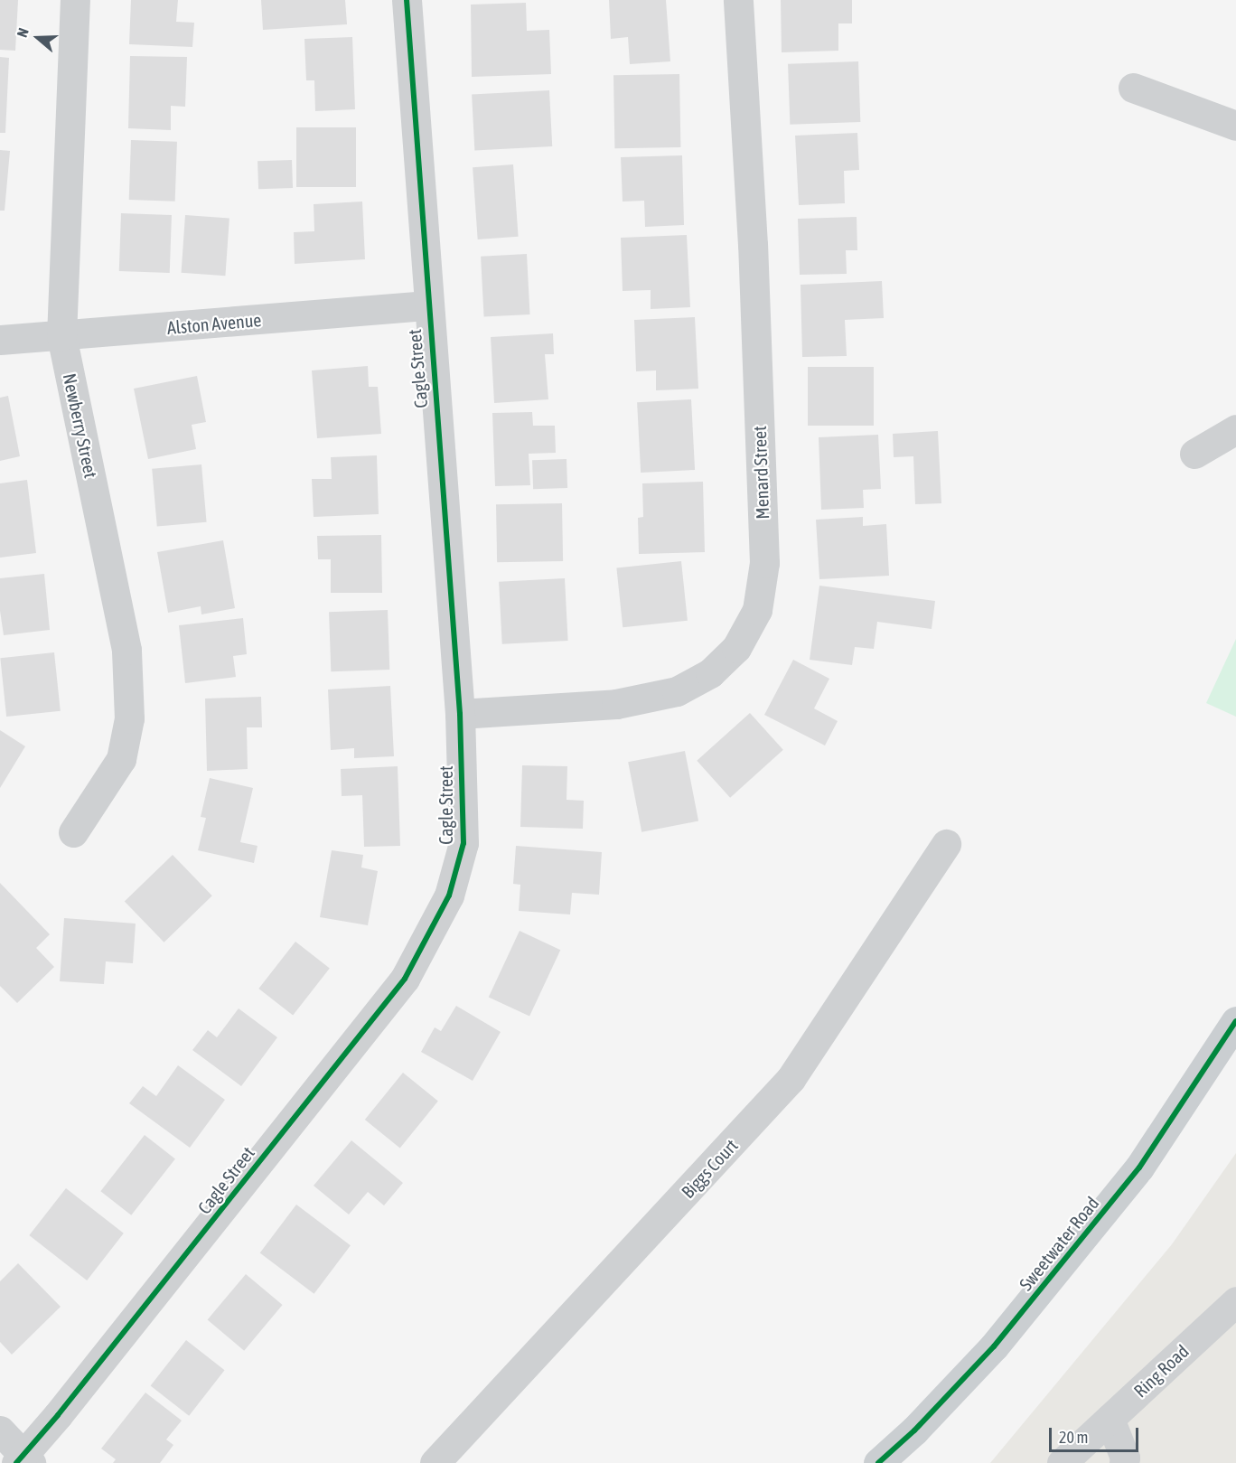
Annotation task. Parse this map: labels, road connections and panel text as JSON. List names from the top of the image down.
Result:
{
  "streets": {
    "main road": ["Sweetwater Road"],
    "street": [
      "Alston Avenue",
      "Cagle Street",
      "Newberry Street",
      "Menard Street",
      "Biggs Court",
      "Ring Road"
    ]
  },
  "crossings": [
    ["Alston Avenue", "Cagle Street"],
    ["Alston Avenue", "Newberry Street"],
    ["Cagle Street", "Menard Street"]
  ],
  "scale_bar": "20 m",
  "north": "left"
}
